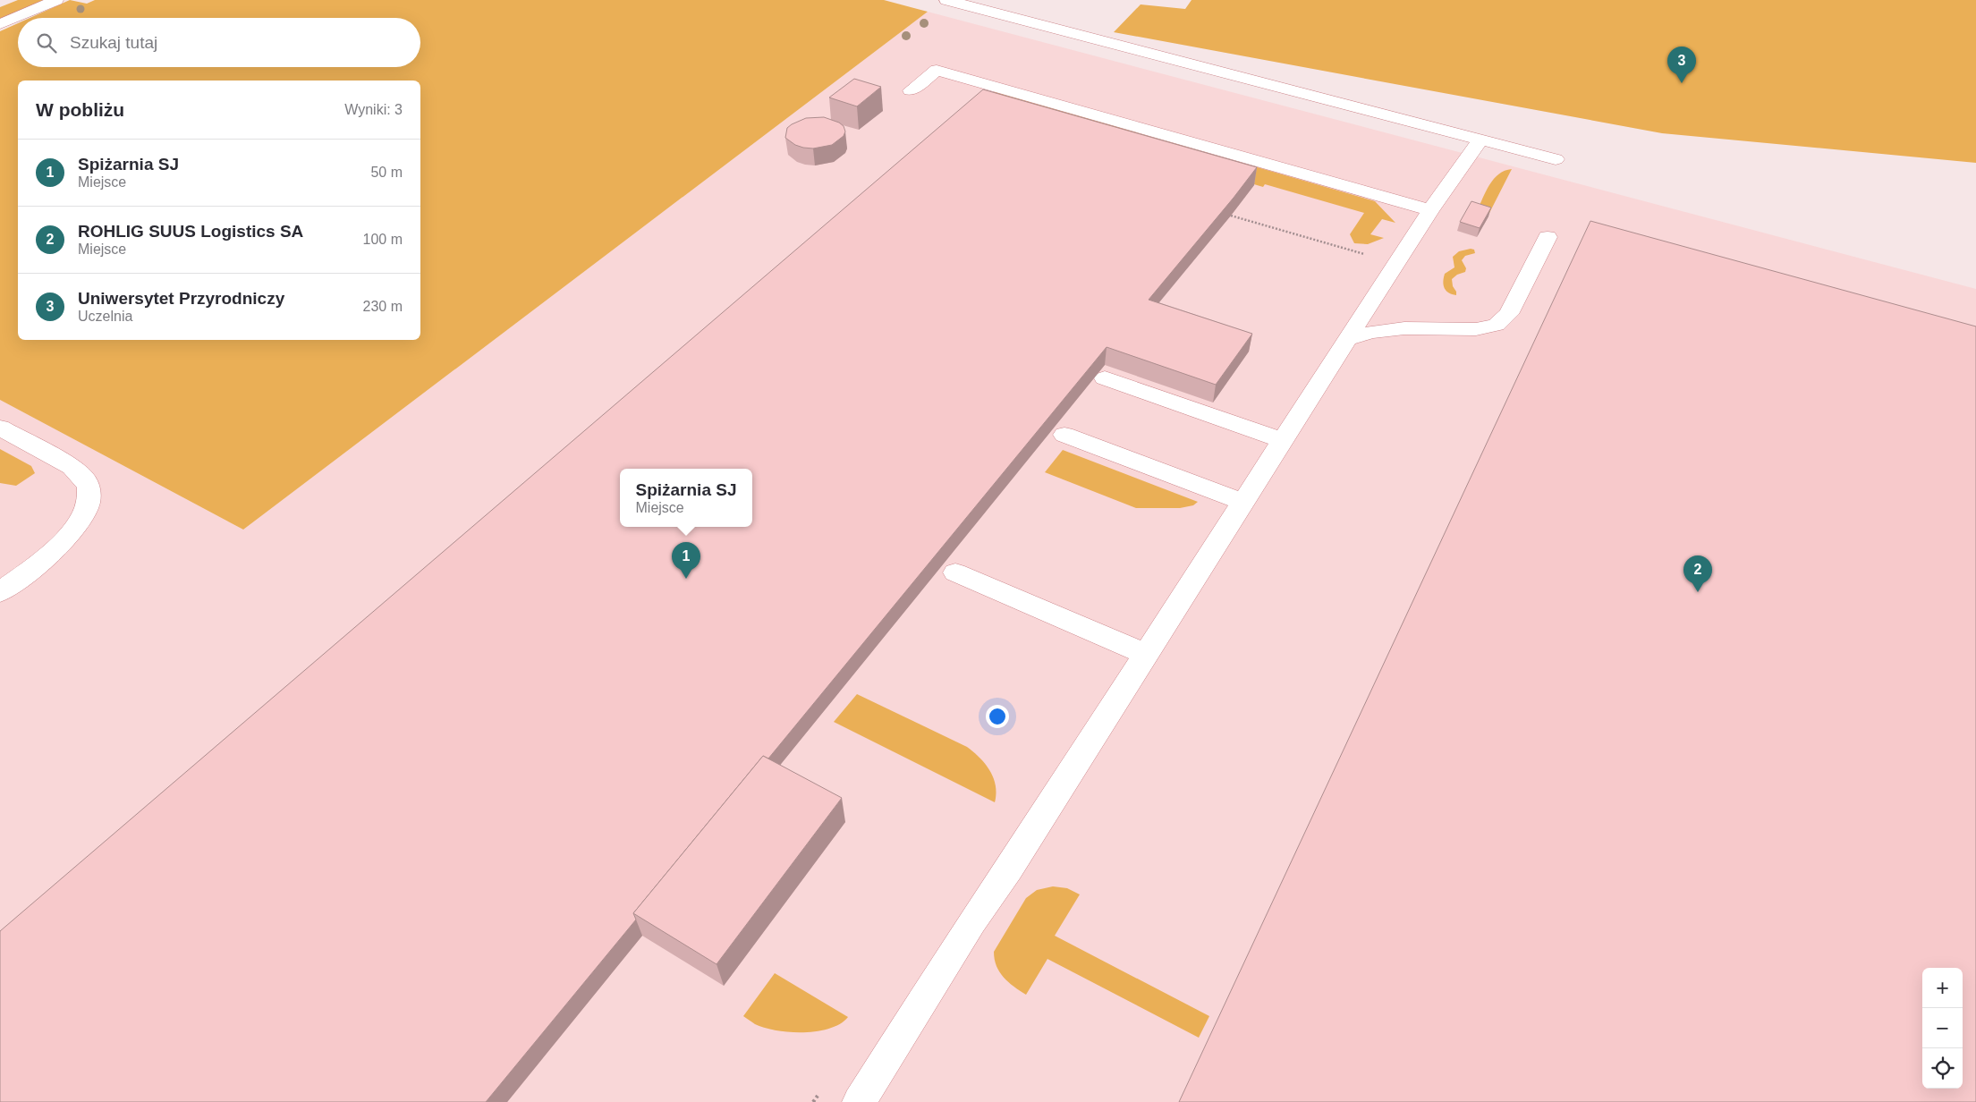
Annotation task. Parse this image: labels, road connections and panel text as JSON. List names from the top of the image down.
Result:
{
  "page": {
    "search": "Szukaj tutaj",
    "pins": ["3", "1", "2"],
    "heading": ["W pobliżu", "Wyniki: 3"],
    "list": [
      {
        "mark": "1",
        "name": "Spiżarnia SJ",
        "note": "Miejsce",
        "value": "50 m"
      },
      {
        "mark": "2",
        "name": "ROHLIG SUUS Logistics SA",
        "note": "Miejsce",
        "value": "100 m"
      },
      {
        "mark": "3",
        "name": "Uniwersytet Przyrodniczy",
        "note": "Uczelnia",
        "value": "230 m"
      }
    ],
    "popup": ["Spiżarnia SJ", "Miejsce"],
    "map_buttons": ["+", "−"]
  }
}
